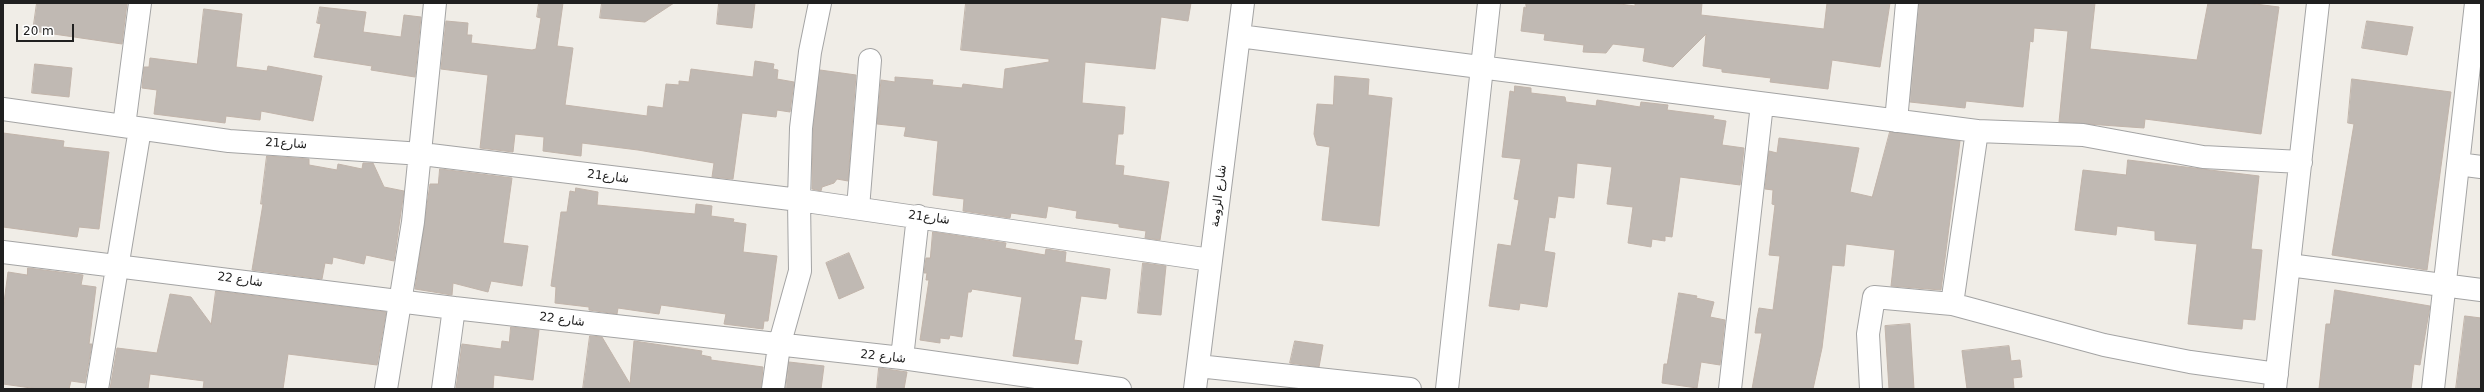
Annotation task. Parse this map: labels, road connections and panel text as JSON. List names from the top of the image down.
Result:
{
  "streets": {
    "street": ["شارع21", "شارع الزومة", "شارع 22"]
  },
  "crossings": [
    ["شارع21", "شارع الزومة"]
  ],
  "scale_bar": "20 m"
}
